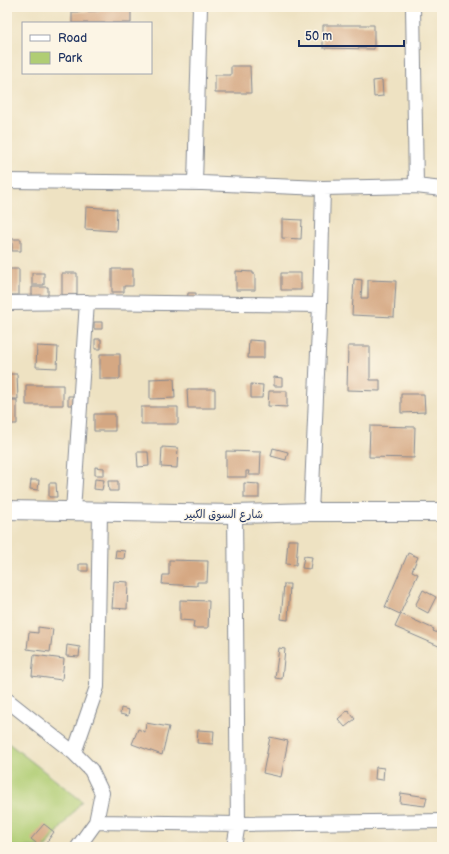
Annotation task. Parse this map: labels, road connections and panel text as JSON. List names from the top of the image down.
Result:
{
  "streets": {
    "street": ["شارع السوق الكبير"]
  },
  "legend": ["Road", "Park"],
  "scale_bar": "50 m"
}
